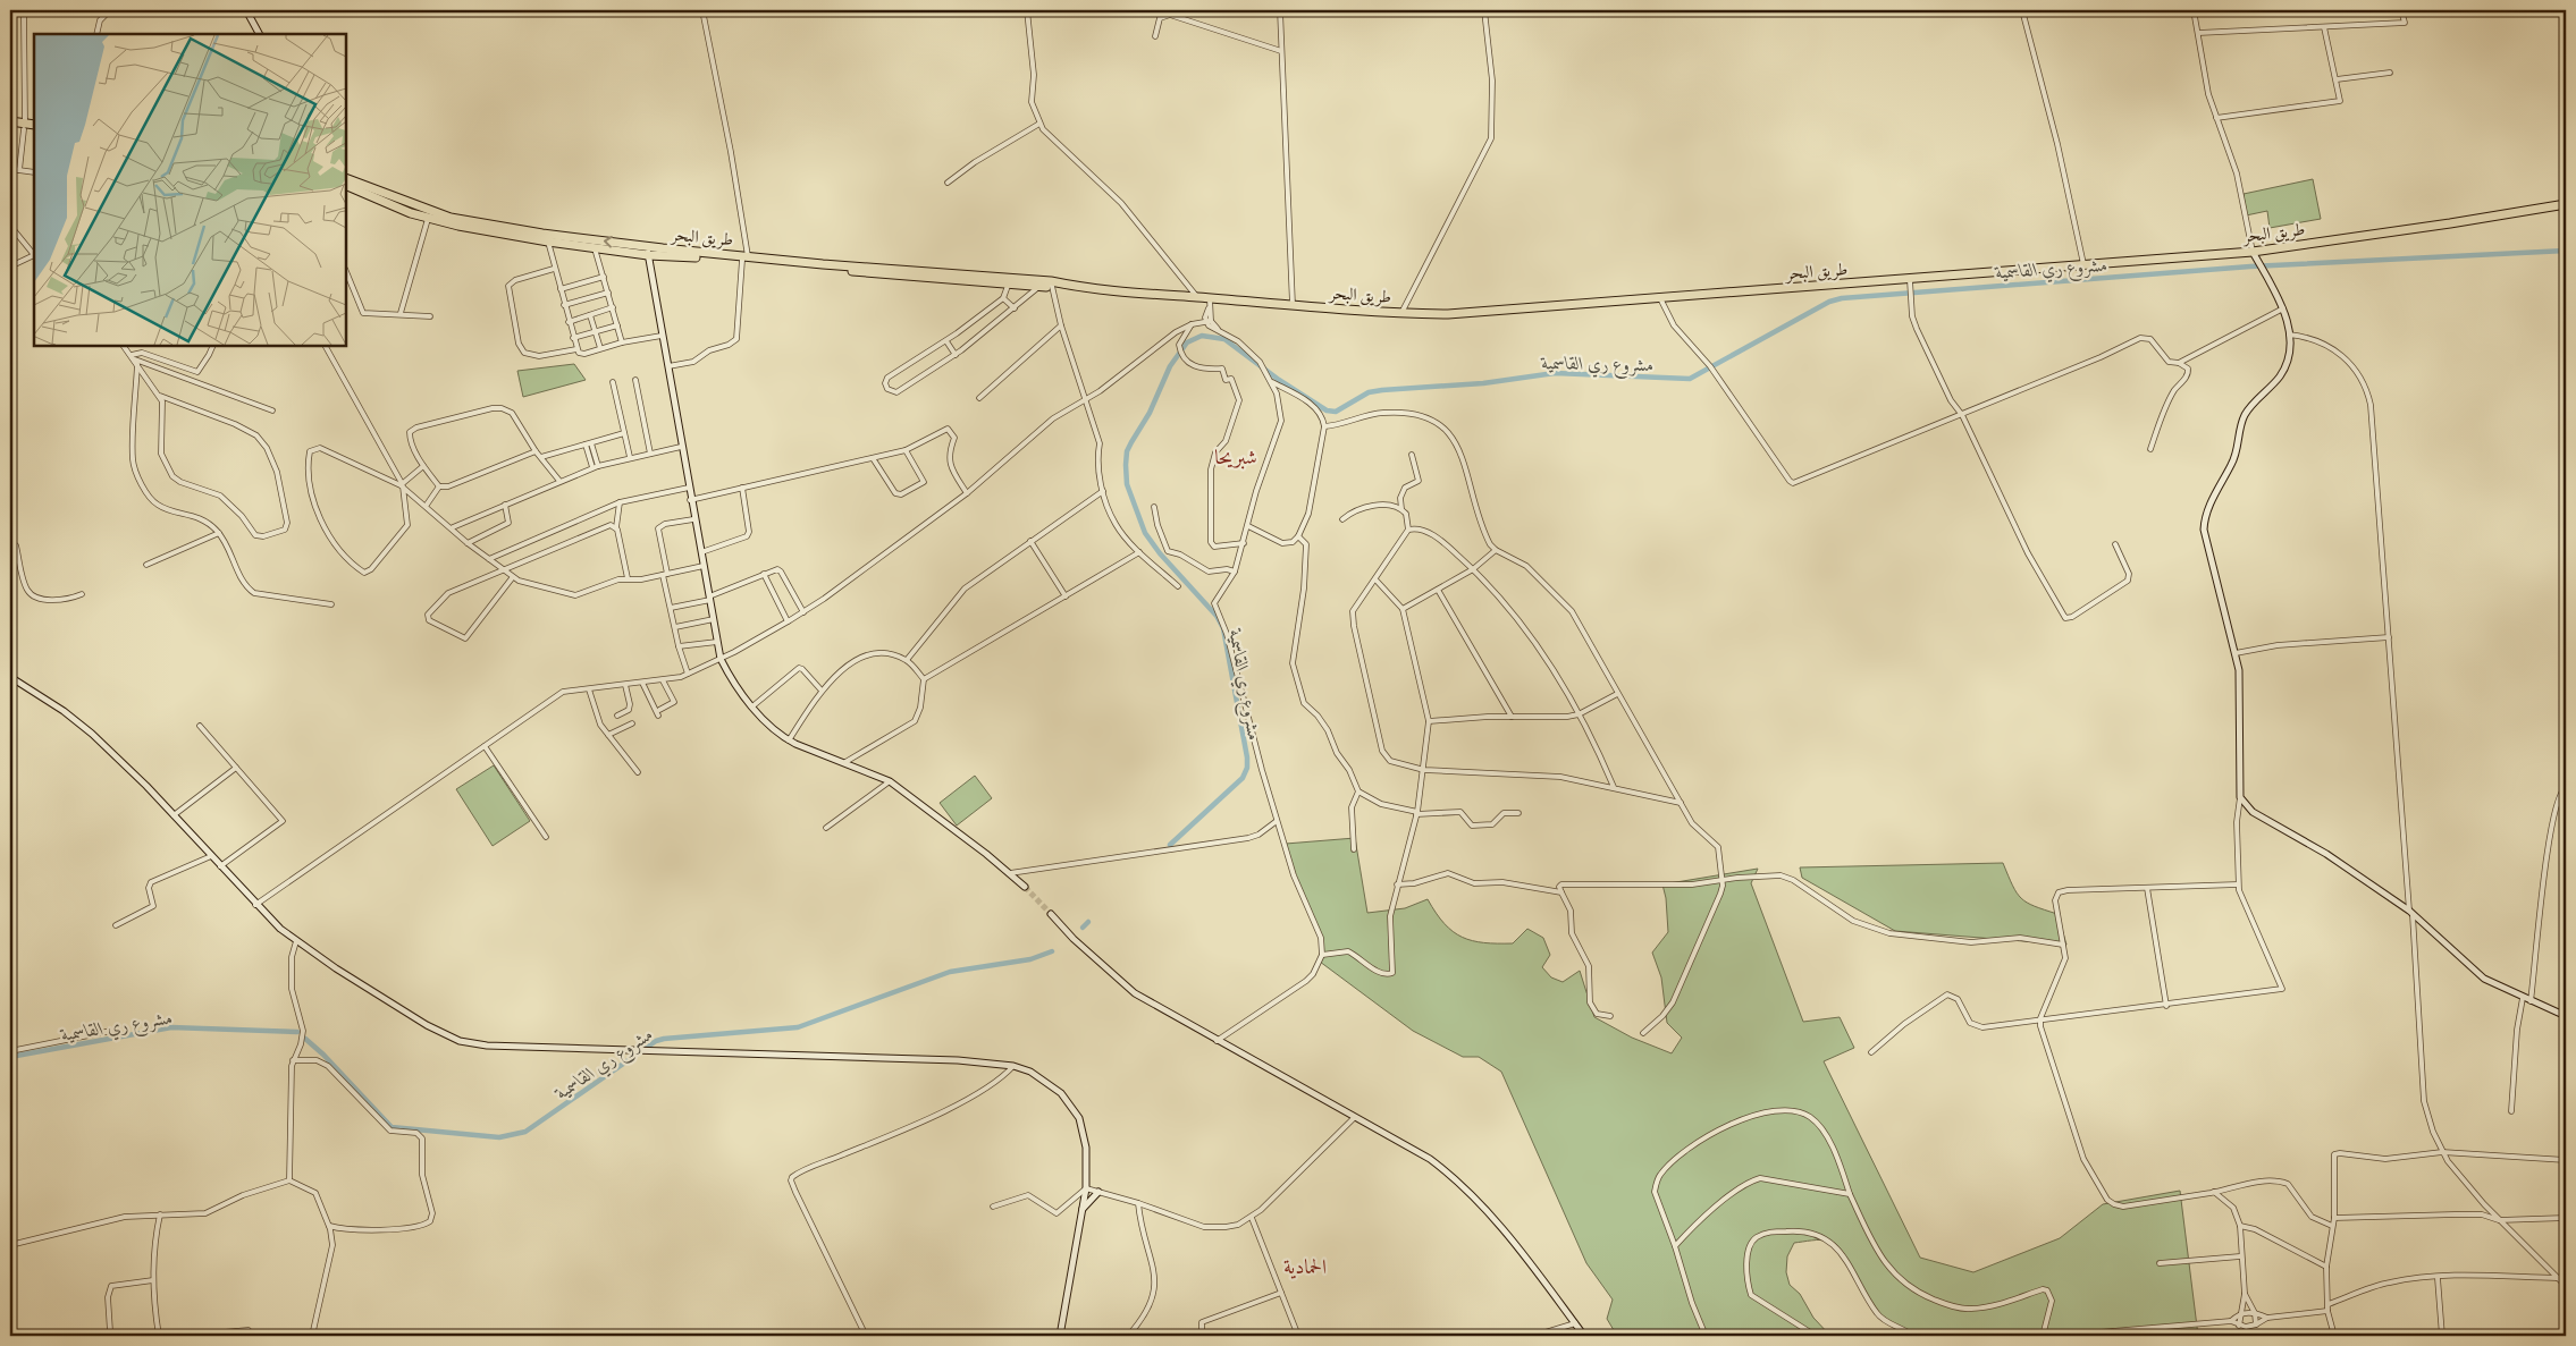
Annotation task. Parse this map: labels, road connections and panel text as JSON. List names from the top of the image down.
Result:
{
  "streets": {
    "highway": ["طريق البحر"]
  },
  "districts": ["شبريحا", "الحمادية"],
  "water": ["مشروع ري القاسمية"]
}
